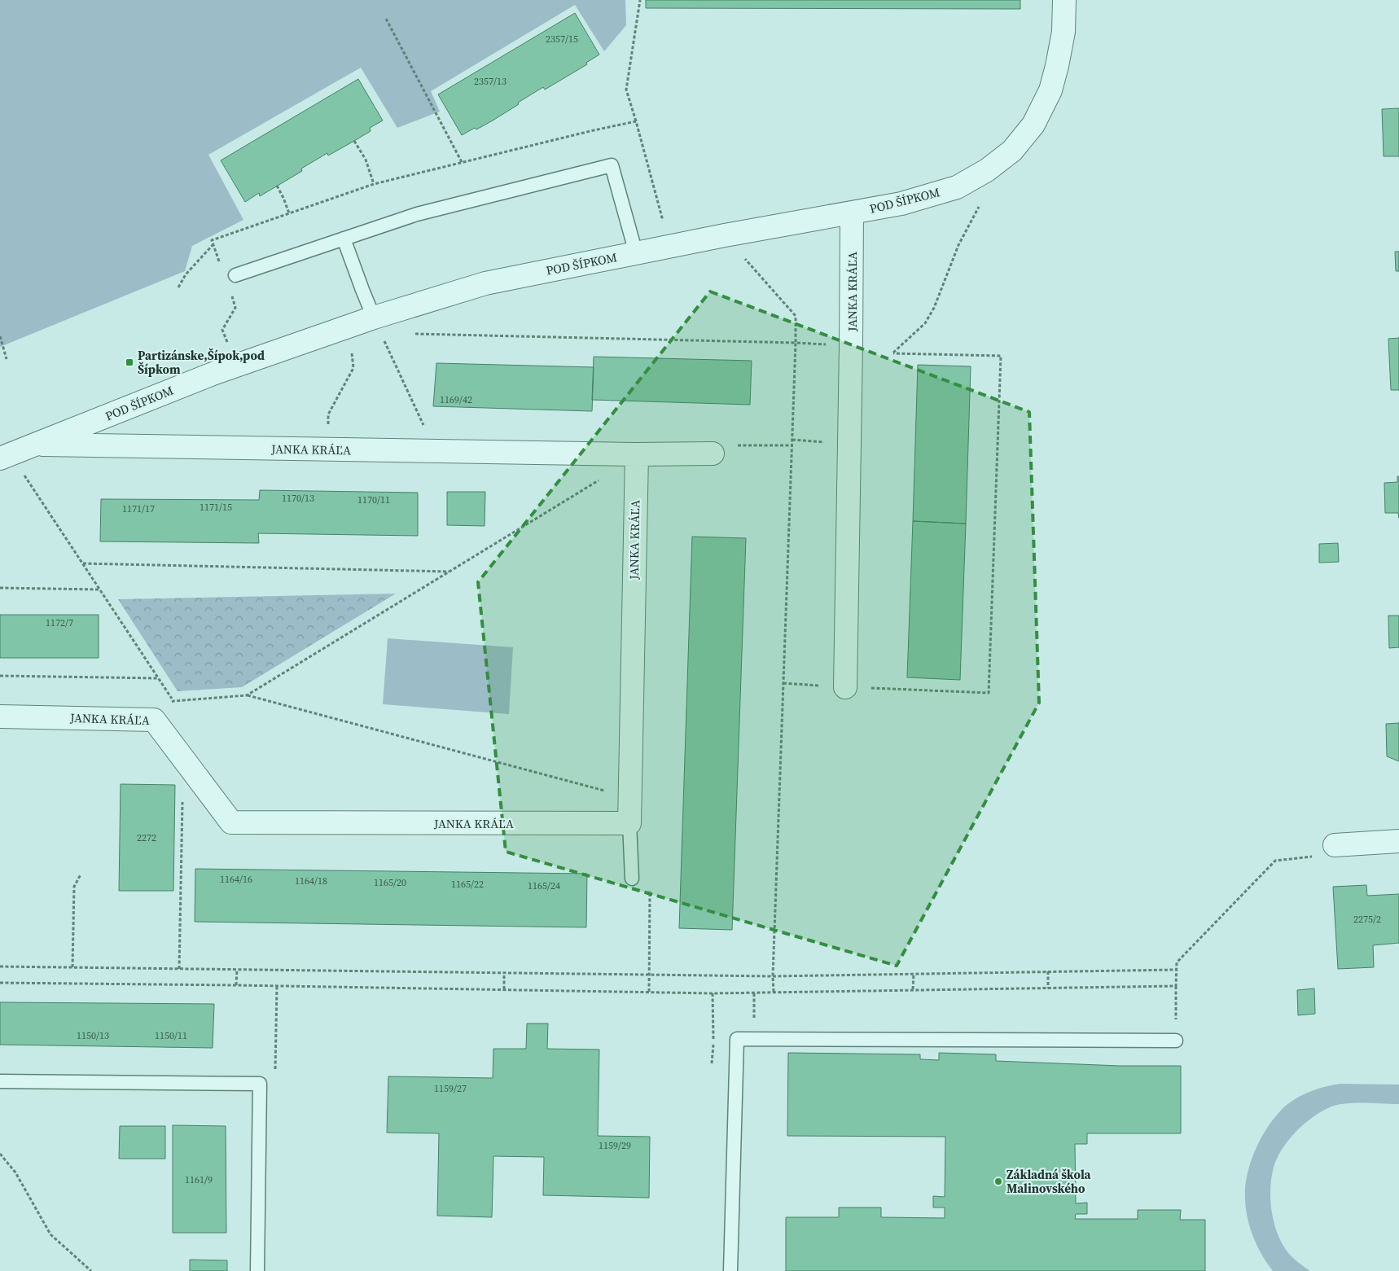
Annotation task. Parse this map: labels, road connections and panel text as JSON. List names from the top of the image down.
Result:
{
  "streets": {
    "street": ["POD ŠÍPKOM", "JANKA KRÁĽA"]
  },
  "crossings": [
    ["POD ŠÍPKOM", "JANKA KRÁĽA"]
  ],
  "places": {
    "transit": ["Partizánske,Šípok,pod Šípkom"],
    "other": ["Základná škola Malinovského"]
  },
  "house_numbers": [
    "2357/15",
    "2357/13",
    "1169/42",
    "1170/13",
    "1170/11",
    "1171/15",
    "1171/17",
    "1172/7",
    "2272",
    "1164/16",
    "1164/18",
    "1165/20",
    "1165/22",
    "1165/24",
    "2275/2",
    "1150/13",
    "1150/11",
    "1159/27",
    "1159/29",
    "1161/9"
  ]
}
